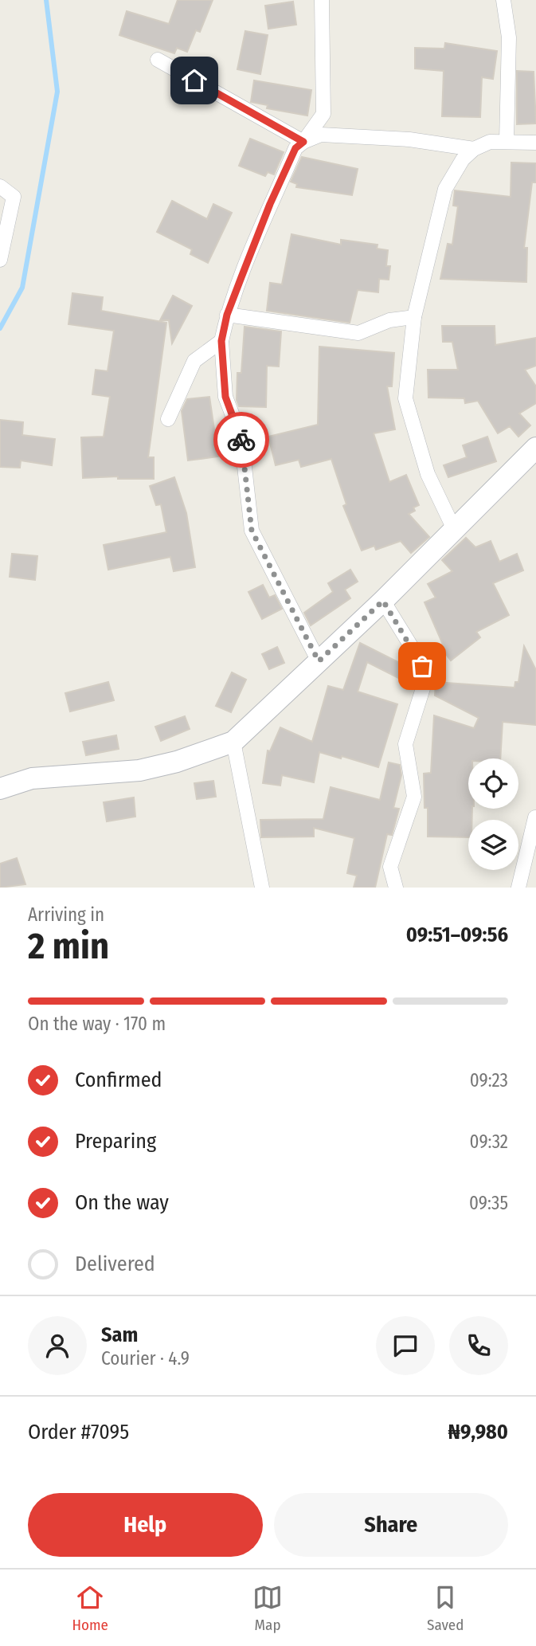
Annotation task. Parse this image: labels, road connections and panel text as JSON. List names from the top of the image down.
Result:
{
  "page": {
    "heading": ["2 min", "Arriving in", "09:51–09:56"],
    "panel": [
      "Sam",
      "Courier · 4.9",
      "Order #7095",
      "₦9,980"
    ],
    "bar": "On the way · 170 m",
    "list": [
      ["Confirmed", "09:23"],
      ["Preparing", "09:32"],
      ["On the way", "09:35"],
      "Delivered"
    ],
    "buttons": ["Help", "Share"],
    "tabs": ["Home", "Map", "Saved"]
  }
}
